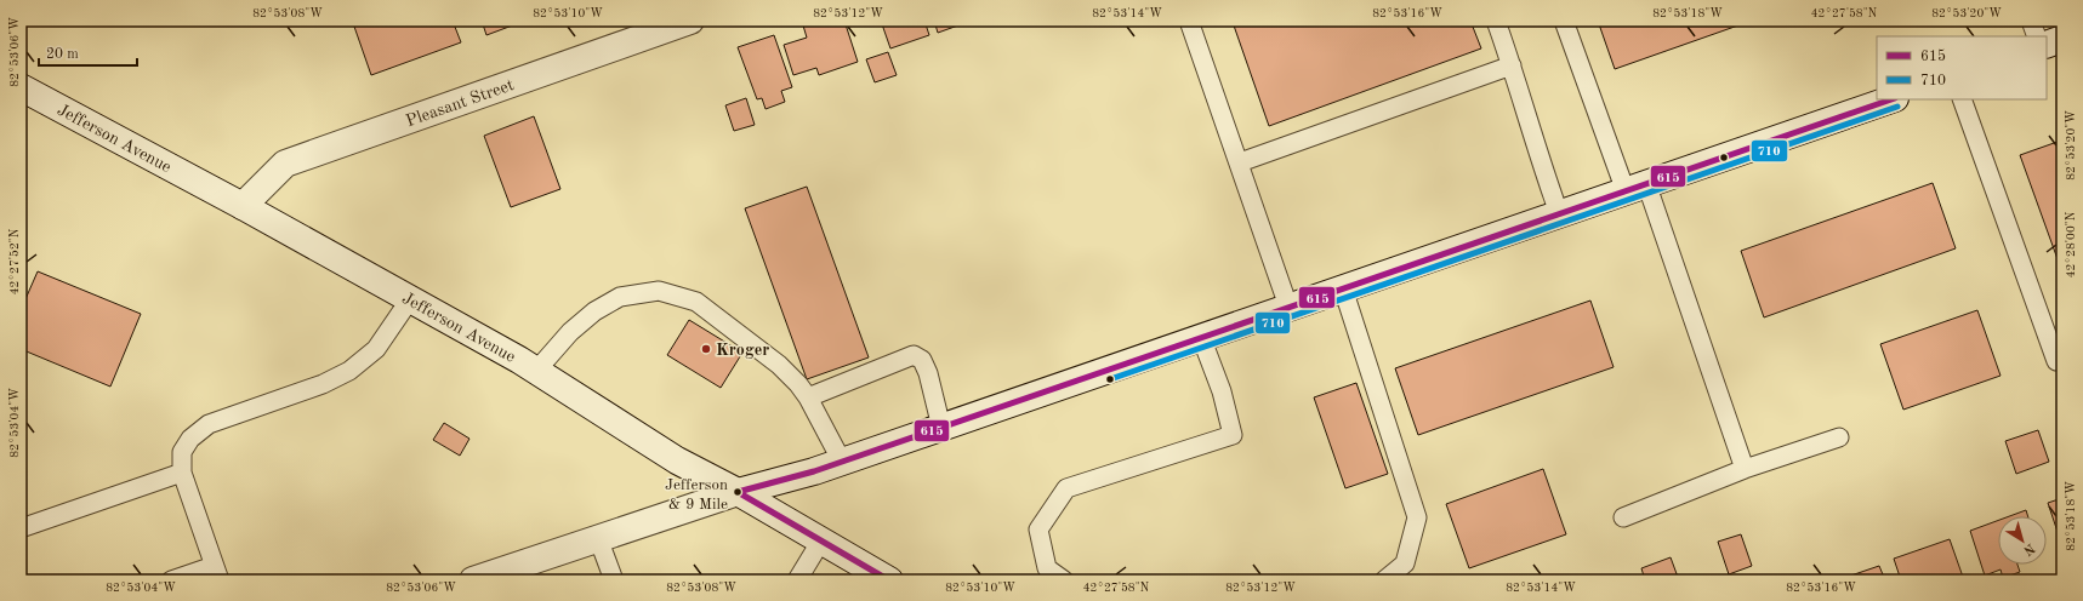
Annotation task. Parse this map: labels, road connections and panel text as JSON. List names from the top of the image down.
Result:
{
  "streets": {
    "main road": ["Pleasant Street", "Jefferson Avenue"]
  },
  "crossings": [
    ["Pleasant Street", "Jefferson Avenue"]
  ],
  "places": ["Kroger", "Jefferson & 9 Mile"],
  "lines": ["transit line 615", "transit line 710"],
  "legend": ["615", "710"],
  "scale_bar": "20 m",
  "north": "bottom right",
  "coordinates": [
    "82°53'08\"W",
    "82°53'10\"W",
    "82°53'12\"W",
    "82°53'14\"W",
    "82°53'16\"W",
    "82°53'18\"W",
    "42°27'58\"N",
    "82°53'20\"W",
    "82°53'06\"W",
    "42°28'00\"N",
    "42°27'52\"N",
    "82°53'04\"W"
  ]
}
